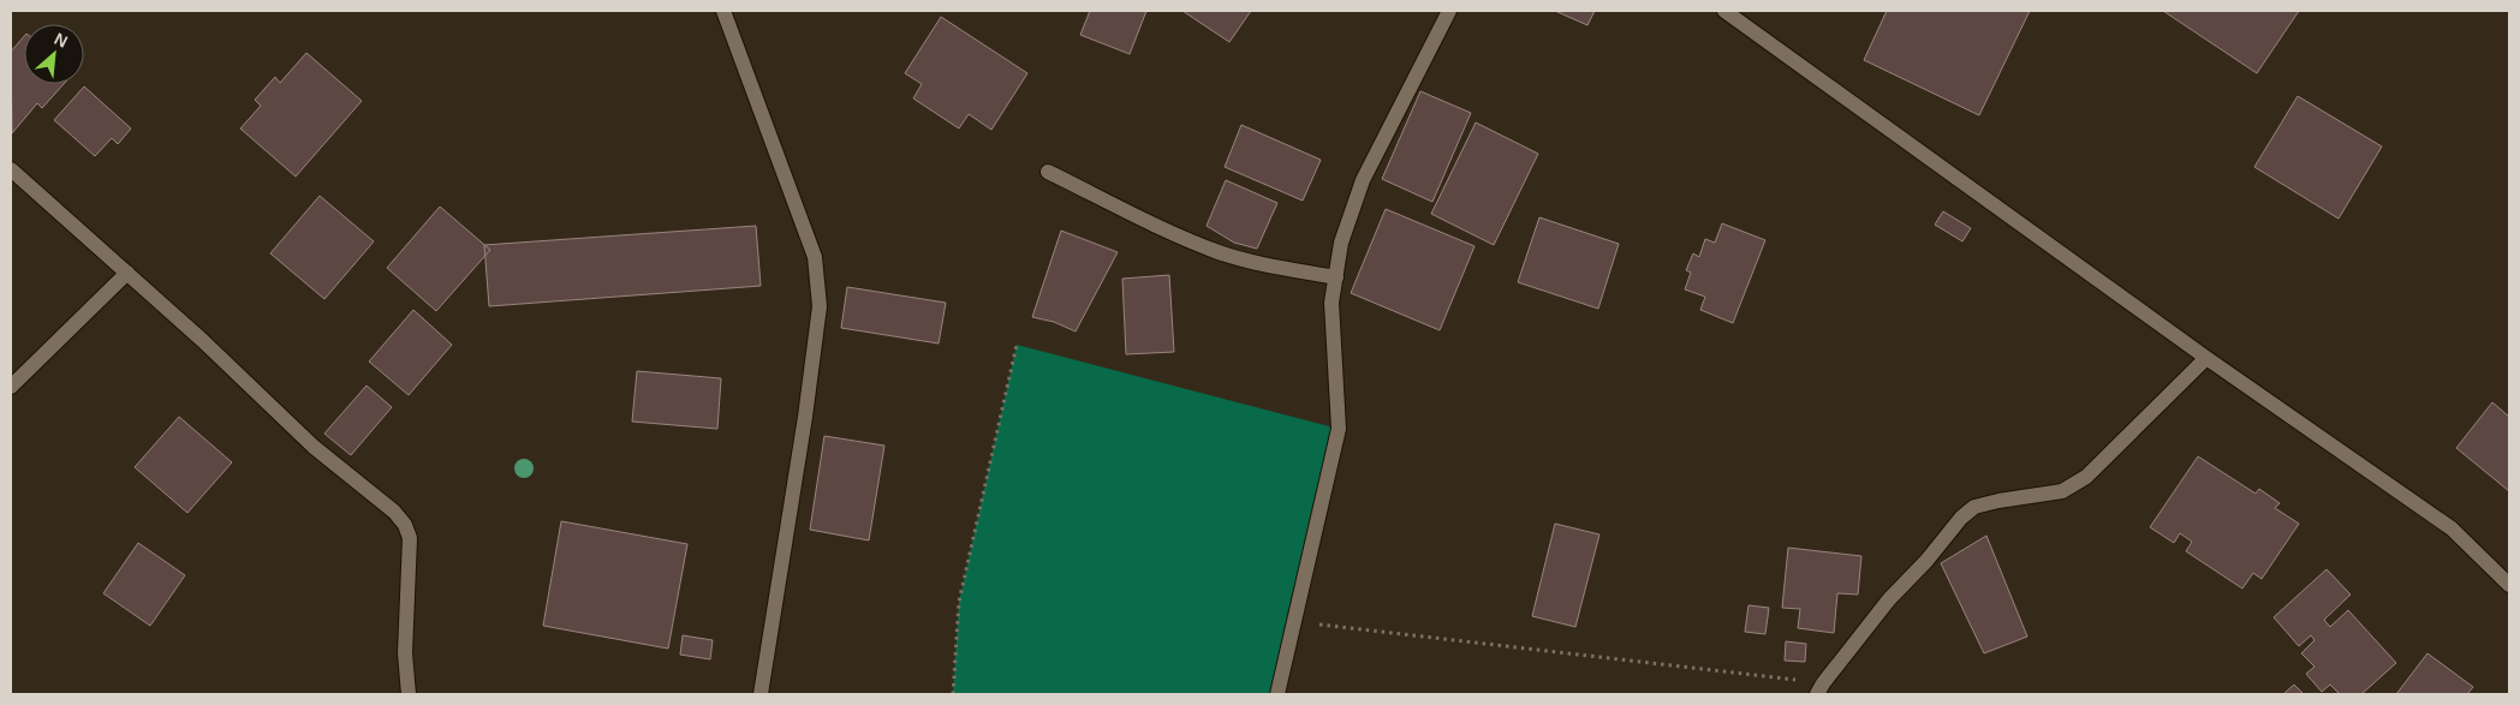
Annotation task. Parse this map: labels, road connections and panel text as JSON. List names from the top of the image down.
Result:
{
  "north": "top right"
}
